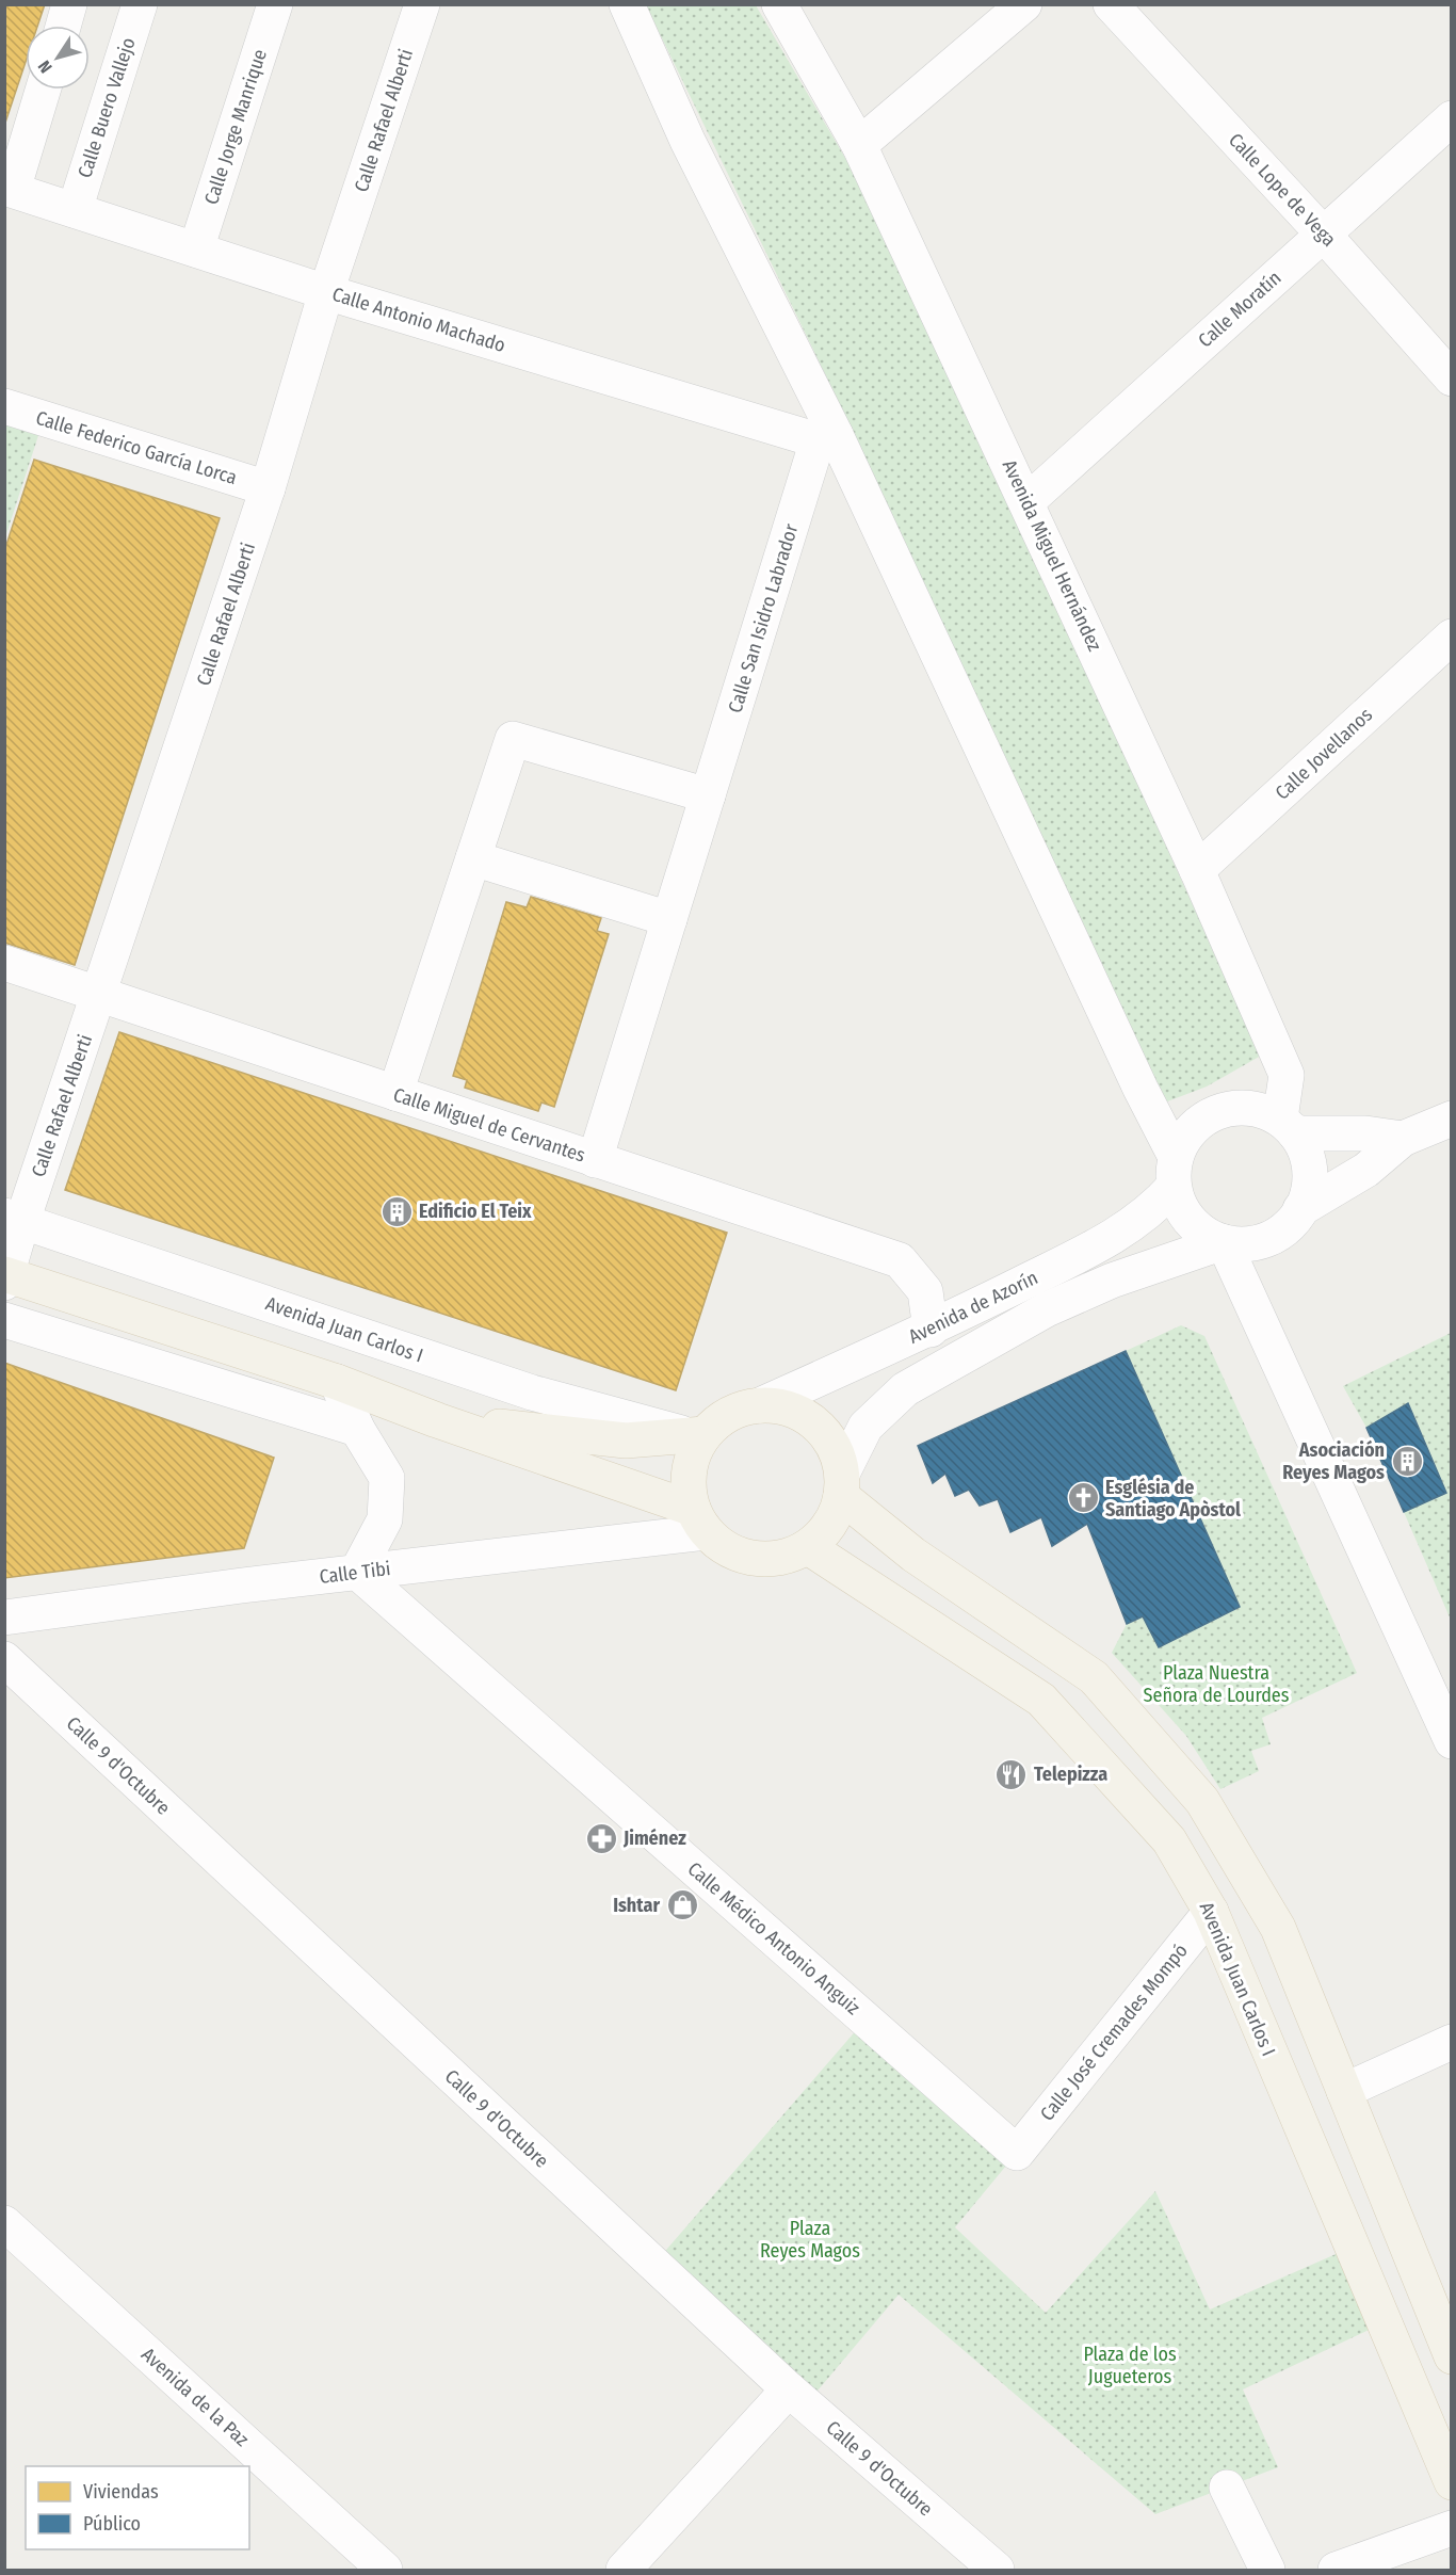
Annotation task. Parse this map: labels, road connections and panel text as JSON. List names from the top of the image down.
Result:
{
  "streets": {
    "main road": ["Avenida Juan Carlos I"],
    "street": [
      "Calle Buero Vallejo",
      "Calle Rafael Alberti",
      "Calle Jorge Manrique",
      "Calle Lope de Vega",
      "Calle Moratín",
      "Calle Antonio Machado",
      "Calle Federico García Lorca",
      "Avenida Miguel Hernández",
      "Calle San Isidro Labrador",
      "Calle Jovellanos",
      "Calle Miguel de Cervantes",
      "Avenida de Azorín",
      "Calle Tibi",
      "Calle 9 d'Octubre",
      "Calle Médico Antonio Anguiz",
      "Calle José Cremades Mompó",
      "Avenida de la Paz"
    ]
  },
  "crossings": [
    ["Calle Buero Vallejo", "Calle Antonio Machado"],
    ["Calle Rafael Alberti", "Calle Antonio Machado"],
    ["Calle Rafael Alberti", "Calle Federico García Lorca"],
    ["Calle Rafael Alberti", "Calle Miguel de Cervantes"],
    ["Calle Rafael Alberti", "Avenida Juan Carlos I"],
    ["Calle Jorge Manrique", "Calle Antonio Machado"],
    ["Calle Lope de Vega", "Calle Moratín"],
    ["Calle Moratín", "Avenida Miguel Hernández"],
    ["Calle Antonio Machado", "Calle San Isidro Labrador"],
    ["Avenida Miguel Hernández", "Calle Jovellanos"],
    ["Avenida Miguel Hernández", "Avenida de Azorín"],
    ["Calle San Isidro Labrador", "Calle Miguel de Cervantes"],
    ["Calle Miguel de Cervantes", "Avenida de Azorín"],
    ["Avenida de Azorín", "Avenida Juan Carlos I"],
    ["Avenida de Azorín", "Calle Tibi"],
    ["Avenida Juan Carlos I", "Calle Tibi"],
    ["Avenida Juan Carlos I", "Calle José Cremades Mompó"],
    ["Calle Tibi", "Calle Médico Antonio Anguiz"],
    ["Calle Médico Antonio Anguiz", "Calle José Cremades Mompó"]
  ],
  "parks": ["Plaza Nuestra Señora de Lourdes", "Plaza Reyes Magos", "Plaza de los Jugueteros"],
  "places": {
    "building": ["Edificio El Teix", "Asociación Reyes Magos"],
    "church": ["Església de Santiago Apòstol"],
    "restaurant": ["Telepizza"],
    "pharmacy": ["Jiménez"],
    "shop": ["Ishtar"]
  },
  "legend": ["Viviendas", "Público"],
  "north": "bottom left"
}
